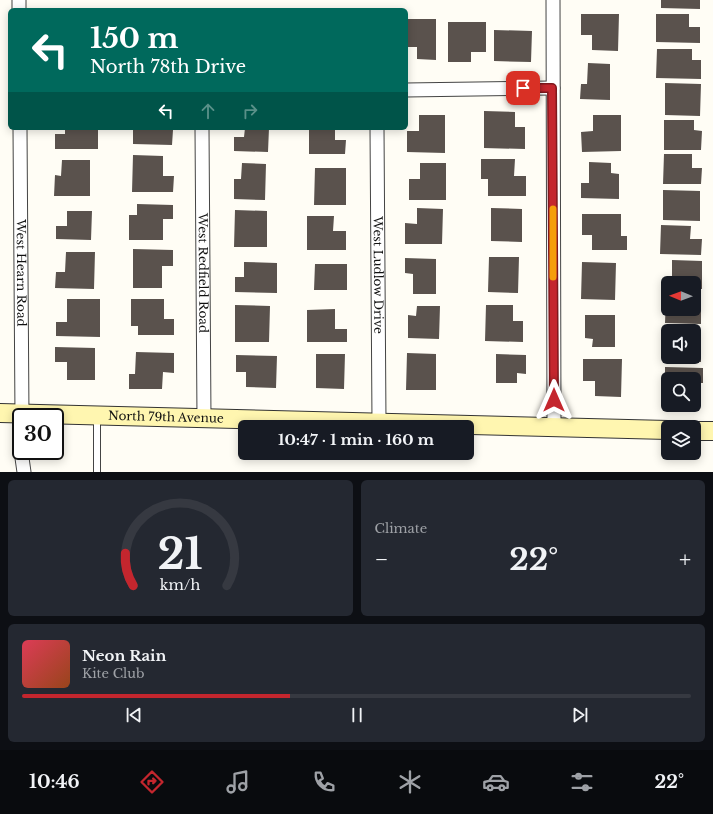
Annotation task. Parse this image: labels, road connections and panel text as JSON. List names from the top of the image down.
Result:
{
  "streets": {
    "street": [
      "West Hearn Road",
      "West Redfield Road",
      "West Ludlow Drive",
      "North 79th Avenue"
    ]
  },
  "crossings": [
    ["West Redfield Road", "North 79th Avenue"]
  ],
  "north": "left",
  "page": {
    "turn": ["150 m", "North 78th Drive"],
    "limit": "30",
    "trip": "10:47 · 1 min · 160 m",
    "tile": "Climate",
    "heat": ["−", "22°", "+"],
    "song": ["Neon Rain", "Kite Club"],
    "tabs": ["10:46", "22°"],
    "gauge": ["21", "km/h"]
  }
}
